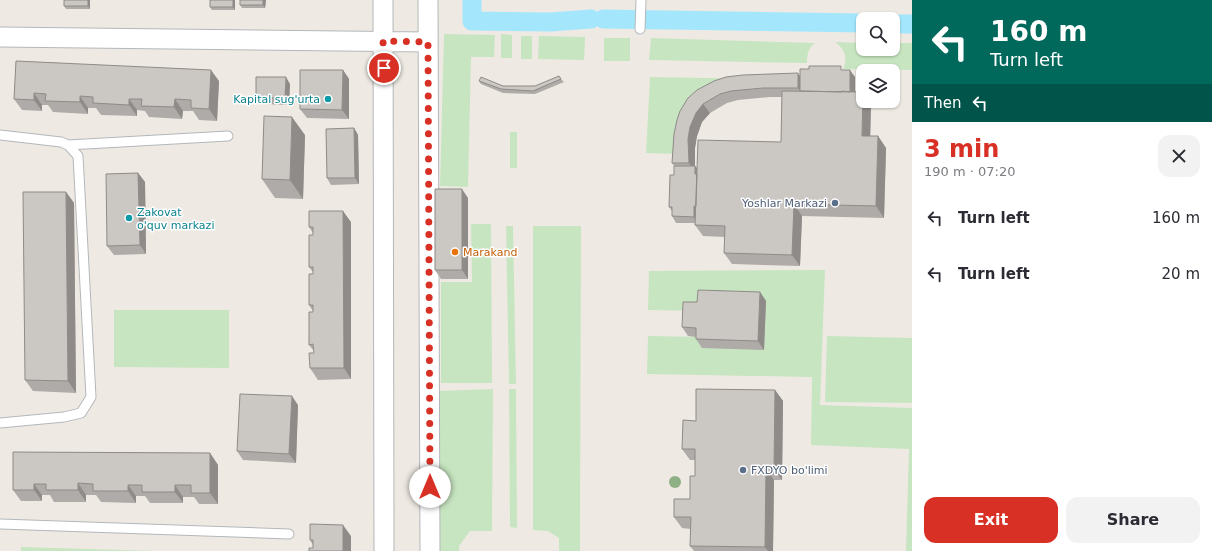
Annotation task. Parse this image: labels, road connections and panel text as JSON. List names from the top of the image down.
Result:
{
  "places": [
    "Kapital sug'urta",
    "Yoshlar Markazi",
    "Zakovat o'quv markazi",
    "Marakand",
    "FXDYO bo'limi"
  ],
  "page": {
    "turn": ["160 m", "Turn left"],
    "then": "Then",
    "heading": ["3 min", "190 m · 07:20"],
    "list": [
      {
        "name": "Turn left",
        "value": "160 m"
      },
      {
        "name": "Turn left",
        "value": "20 m"
      }
    ],
    "buttons": ["Exit", "Share"]
  }
}
